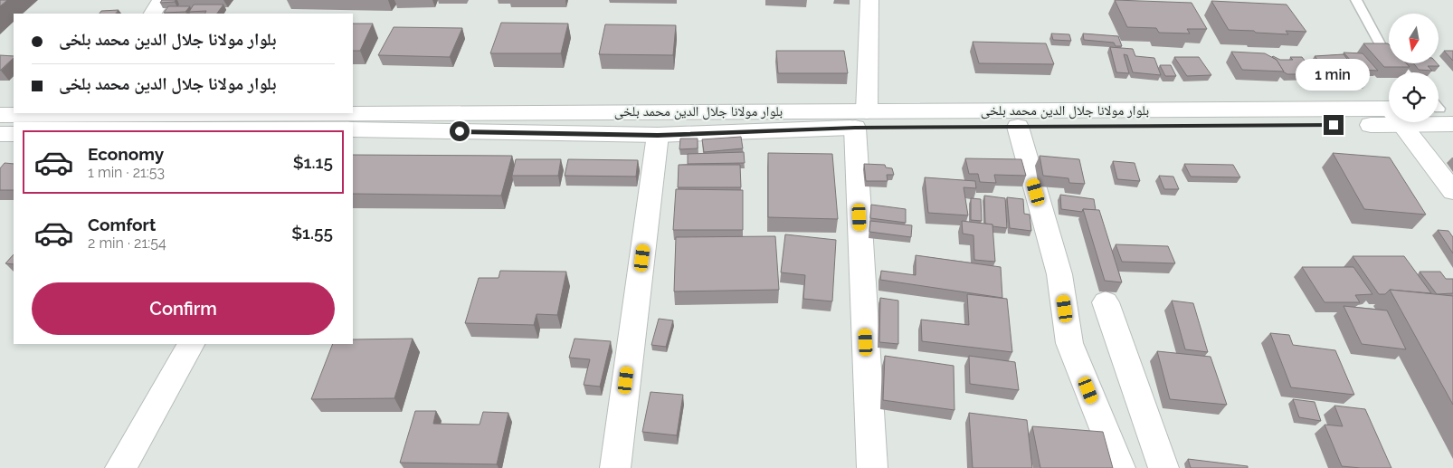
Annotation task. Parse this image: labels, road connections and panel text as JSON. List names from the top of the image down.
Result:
{
  "streets": {
    "main road": ["بلوار مولانا جلال الدین محمد بلخی"]
  },
  "north": "bottom",
  "page": {
    "banner": ["بلوار مولانا جلال الدین محمد بلخی", "بلوار مولانا جلال الدین محمد بلخی"],
    "bubble": "1 min",
    "list": [
      {
        "name": "Economy",
        "note": "1 min · 21:53",
        "value": "$1.15"
      },
      {
        "name": "Comfort",
        "note": "2 min · 21:54",
        "value": "$1.55"
      }
    ],
    "buttons": "Confirm"
  }
}
